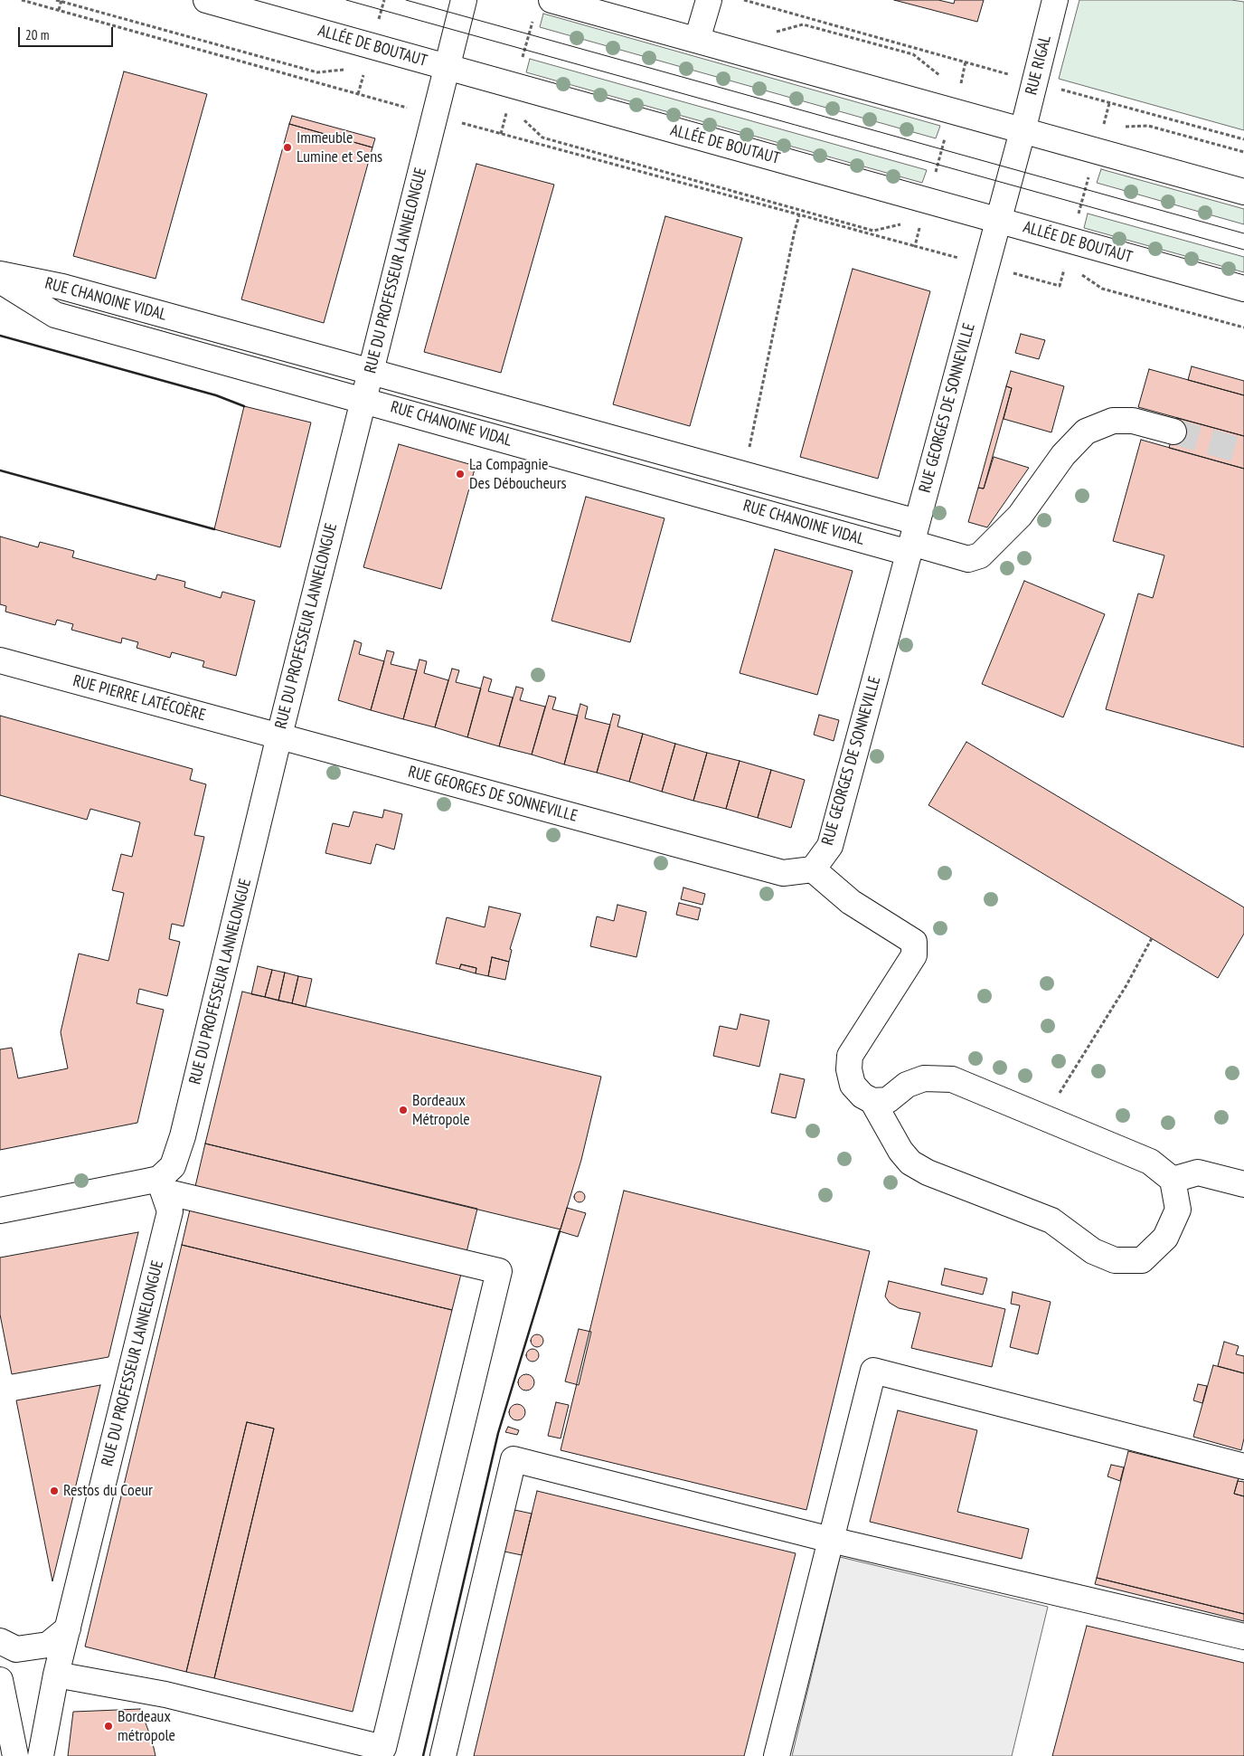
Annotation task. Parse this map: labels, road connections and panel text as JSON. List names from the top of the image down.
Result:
{
  "streets": {
    "street": [
      "ALLÉE DE BOUTAUT",
      "RUE RIGAL",
      "RUE DU PROFESSEUR LANNELONGUE",
      "RUE CHANOINE VIDAL",
      "RUE GEORGES DE SONNEVILLE",
      "RUE PIERRE LATÉCOÈRE"
    ]
  },
  "crossings": [
    ["ALLÉE DE BOUTAUT", "RUE RIGAL"],
    ["ALLÉE DE BOUTAUT", "RUE DU PROFESSEUR LANNELONGUE"],
    ["ALLÉE DE BOUTAUT", "RUE GEORGES DE SONNEVILLE"],
    ["RUE RIGAL", "RUE GEORGES DE SONNEVILLE"],
    ["RUE DU PROFESSEUR LANNELONGUE", "RUE CHANOINE VIDAL"],
    ["RUE DU PROFESSEUR LANNELONGUE", "RUE GEORGES DE SONNEVILLE"],
    ["RUE DU PROFESSEUR LANNELONGUE", "RUE PIERRE LATÉCOÈRE"],
    ["RUE CHANOINE VIDAL", "RUE GEORGES DE SONNEVILLE"],
    ["RUE GEORGES DE SONNEVILLE", "RUE PIERRE LATÉCOÈRE"]
  ],
  "places": [
    "Immeuble Lumine et Sens",
    "La Compagnie Des Déboucheurs",
    "Bordeaux Métropole",
    "Restos du Coeur",
    "Bordeaux métropole"
  ],
  "scale_bar": "20 m"
}
